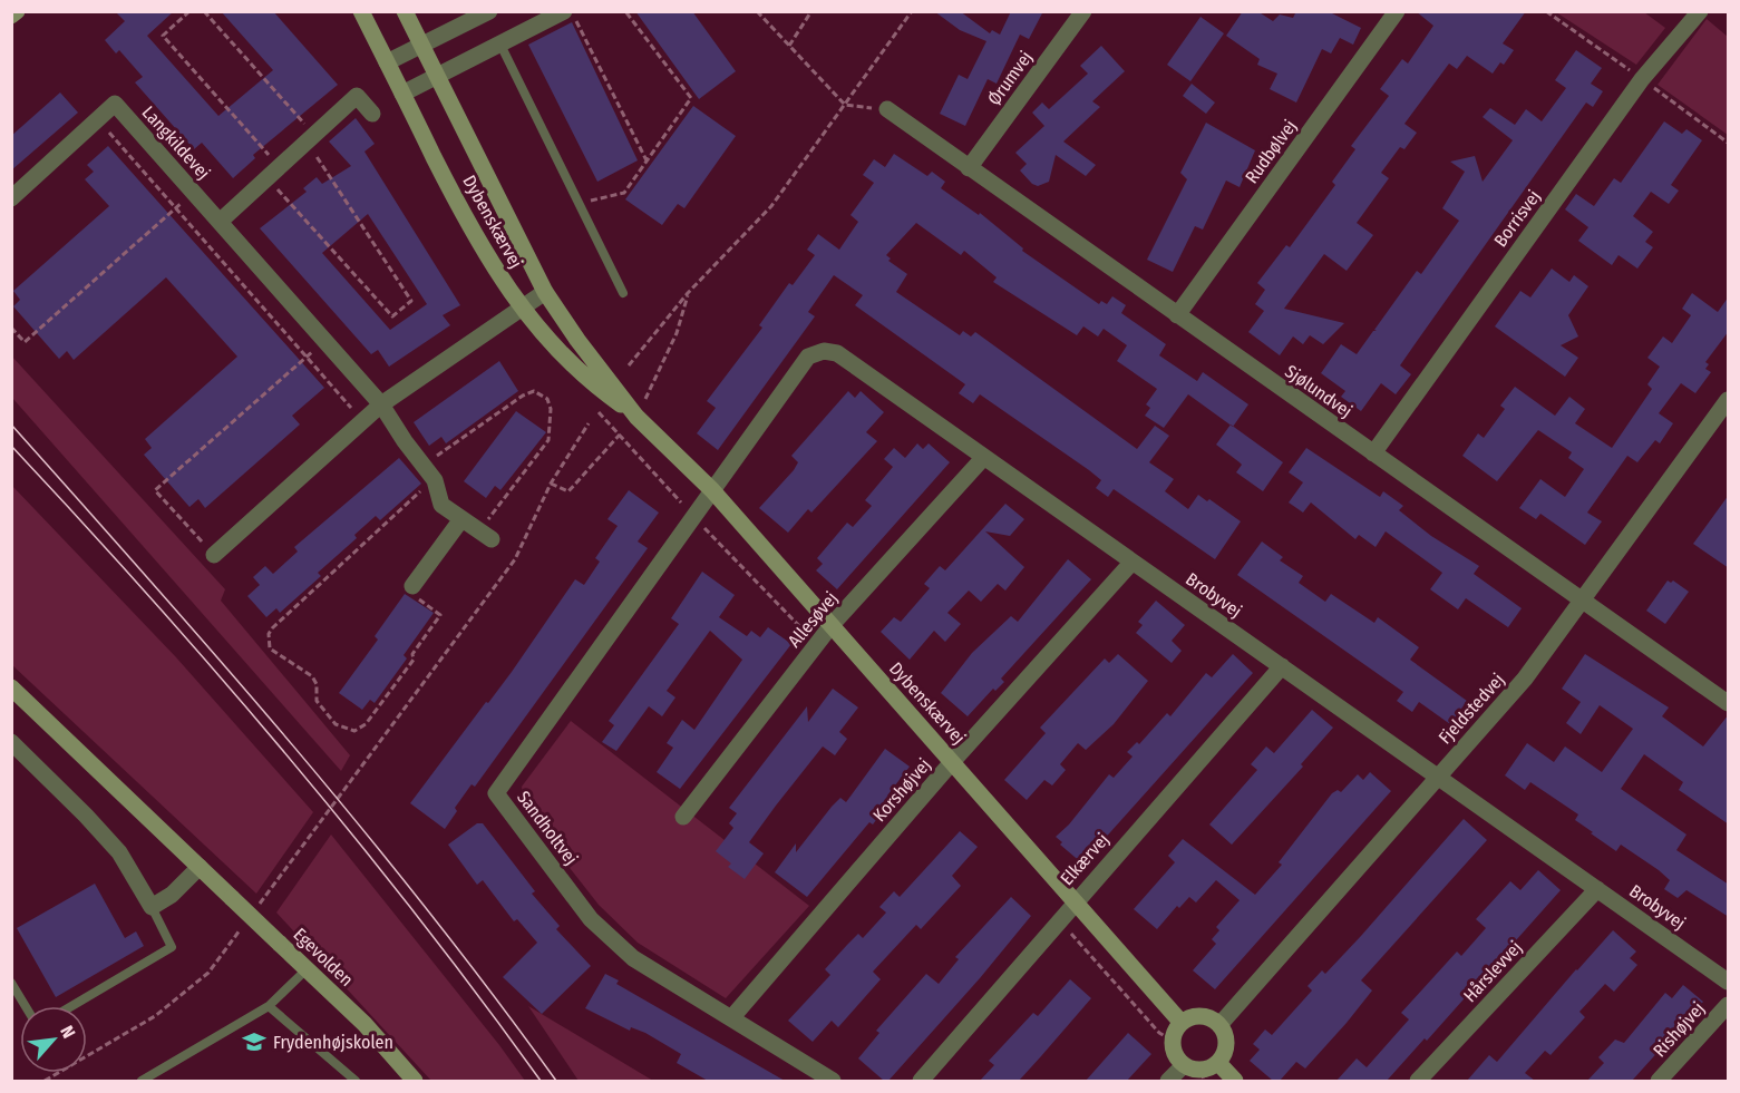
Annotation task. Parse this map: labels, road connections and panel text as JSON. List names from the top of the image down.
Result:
{
  "streets": {
    "street": [
      "Ørumvej",
      "Langkildevej",
      "Rudbølvej",
      "Borrisvej",
      "Dybenskærvej",
      "Sjølundvej",
      "Brobyvej",
      "Allesøvej",
      "Fjeldstedvej",
      "Korshøjvej",
      "Sandholtvej",
      "Elkærvej",
      "Egevolden",
      "Hårslevvej",
      "Rishøjvej"
    ]
  },
  "crossings": [
    ["Ørumvej", "Sjølundvej"],
    ["Rudbølvej", "Sjølundvej"],
    ["Borrisvej", "Sjølundvej"],
    ["Dybenskærvej", "Brobyvej"],
    ["Dybenskærvej", "Allesøvej"],
    ["Dybenskærvej", "Fjeldstedvej"],
    ["Dybenskærvej", "Korshøjvej"],
    ["Dybenskærvej", "Sandholtvej"],
    ["Dybenskærvej", "Elkærvej"],
    ["Sjølundvej", "Fjeldstedvej"],
    ["Brobyvej", "Allesøvej"],
    ["Brobyvej", "Fjeldstedvej"],
    ["Brobyvej", "Korshøjvej"],
    ["Brobyvej", "Sandholtvej"],
    ["Brobyvej", "Elkærvej"],
    ["Brobyvej", "Hårslevvej"],
    ["Korshøjvej", "Sandholtvej"]
  ],
  "places": {
    "school or university": ["Frydenhøjskolen"]
  },
  "north": "top right"
}
